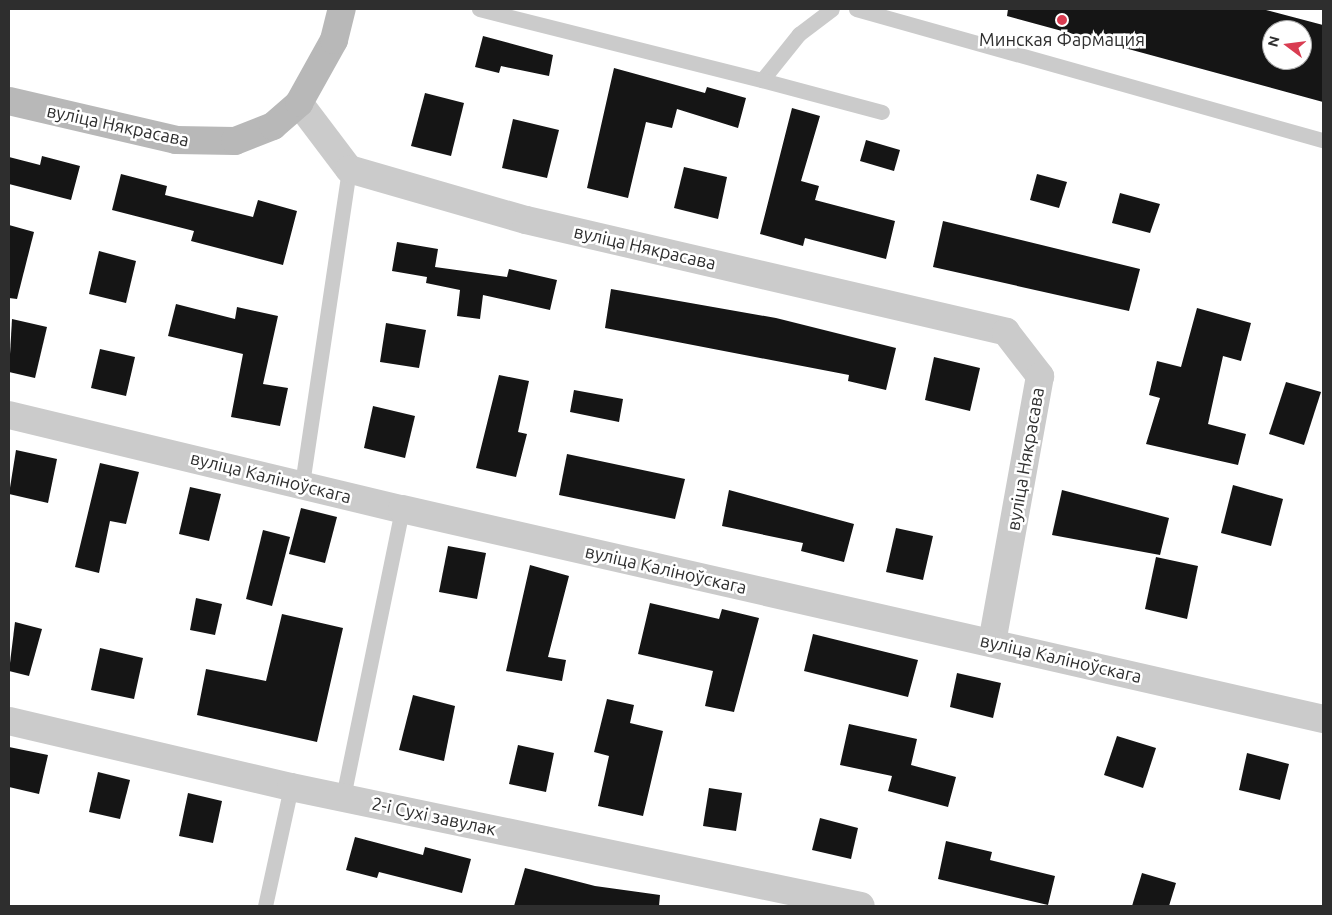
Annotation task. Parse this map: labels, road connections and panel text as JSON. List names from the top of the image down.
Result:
{
  "streets": {
    "street": ["вуліца Някрасава", "вуліца Каліноўскага", "2-і Сухі завулак"]
  },
  "crossings": [
    ["вуліца Някрасава", "вуліца Каліноўскага"]
  ],
  "places": ["Минская Фармация"],
  "north": "left"
}
